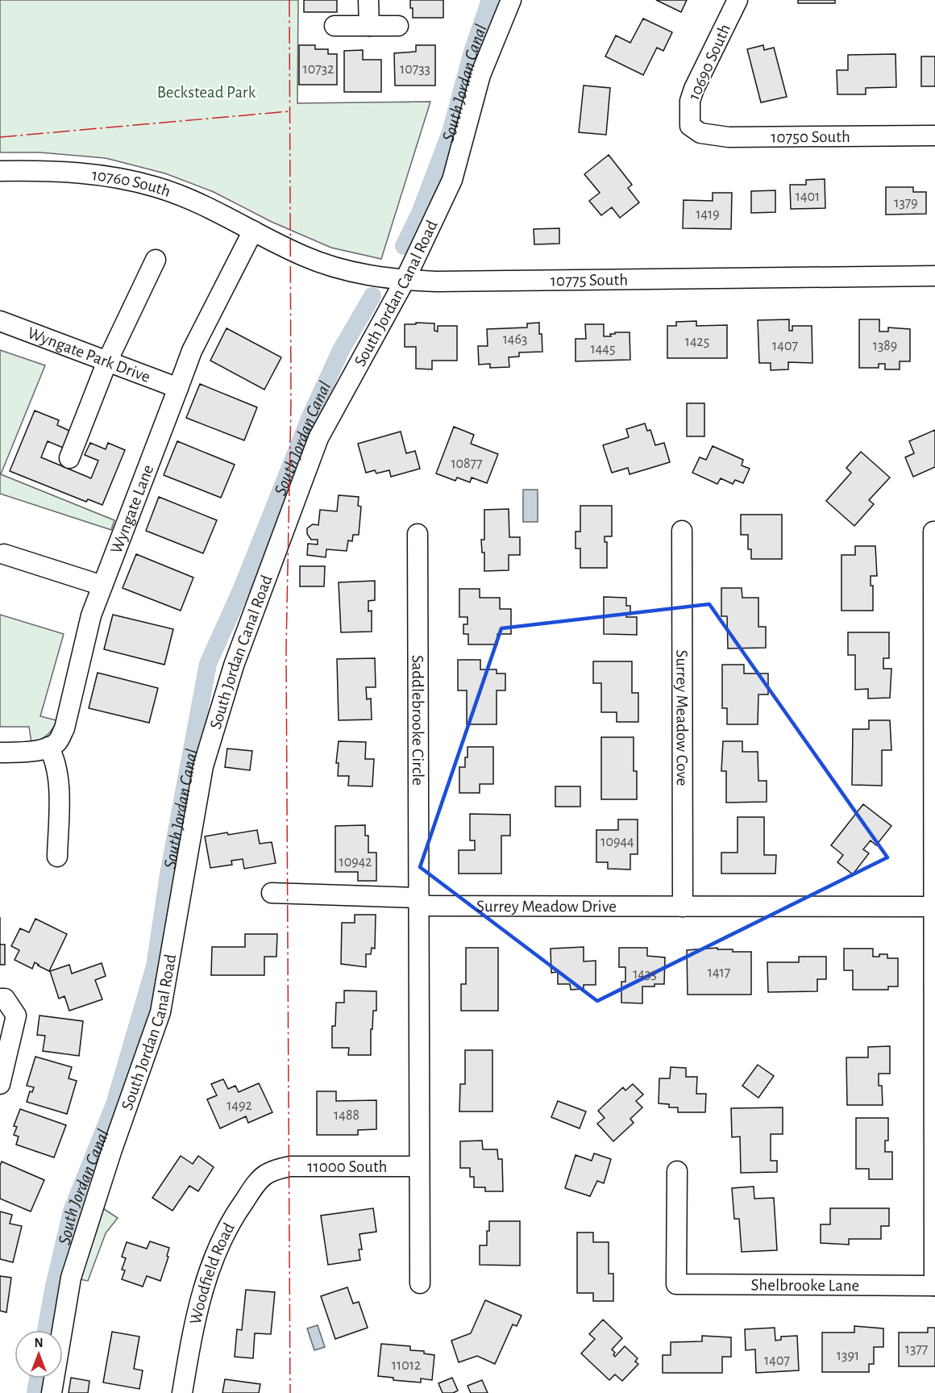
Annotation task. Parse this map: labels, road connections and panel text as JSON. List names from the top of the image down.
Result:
{
  "streets": {
    "street": [
      "10690 South",
      "10750 South",
      "10760 South",
      "10775 South",
      "South Jordan Canal Road",
      "Wyngate Park Drive",
      "Wyngate Lane",
      "Surrey Meadow Cove",
      "Saddlebrooke Circle",
      "Surrey Meadow Drive",
      "11000 South",
      "Woodfield Road",
      "Shelbrooke Lane"
    ]
  },
  "crossings": [
    ["10690 South", "10750 South"],
    ["10760 South", "10775 South"],
    ["10760 South", "Wyngate Lane"],
    ["10775 South", "South Jordan Canal Road"],
    ["10775 South", "Wyngate Lane"],
    ["Wyngate Park Drive", "Wyngate Lane"],
    ["Surrey Meadow Cove", "Surrey Meadow Drive"],
    ["Saddlebrooke Circle", "Surrey Meadow Drive"],
    ["11000 South", "Woodfield Road"]
  ],
  "water": ["South Jordan Canal"],
  "parks": ["Beckstead Park"],
  "house_numbers": [
    "10732",
    "10733",
    "1401",
    "1379",
    "1419",
    "1463",
    "1425",
    "1407",
    "1389",
    "1445",
    "10877",
    "10944",
    "10942",
    "1417",
    "1433",
    "1492",
    "1488",
    "1377",
    "1391",
    "1407",
    "11012"
  ],
  "north": "top"
}
